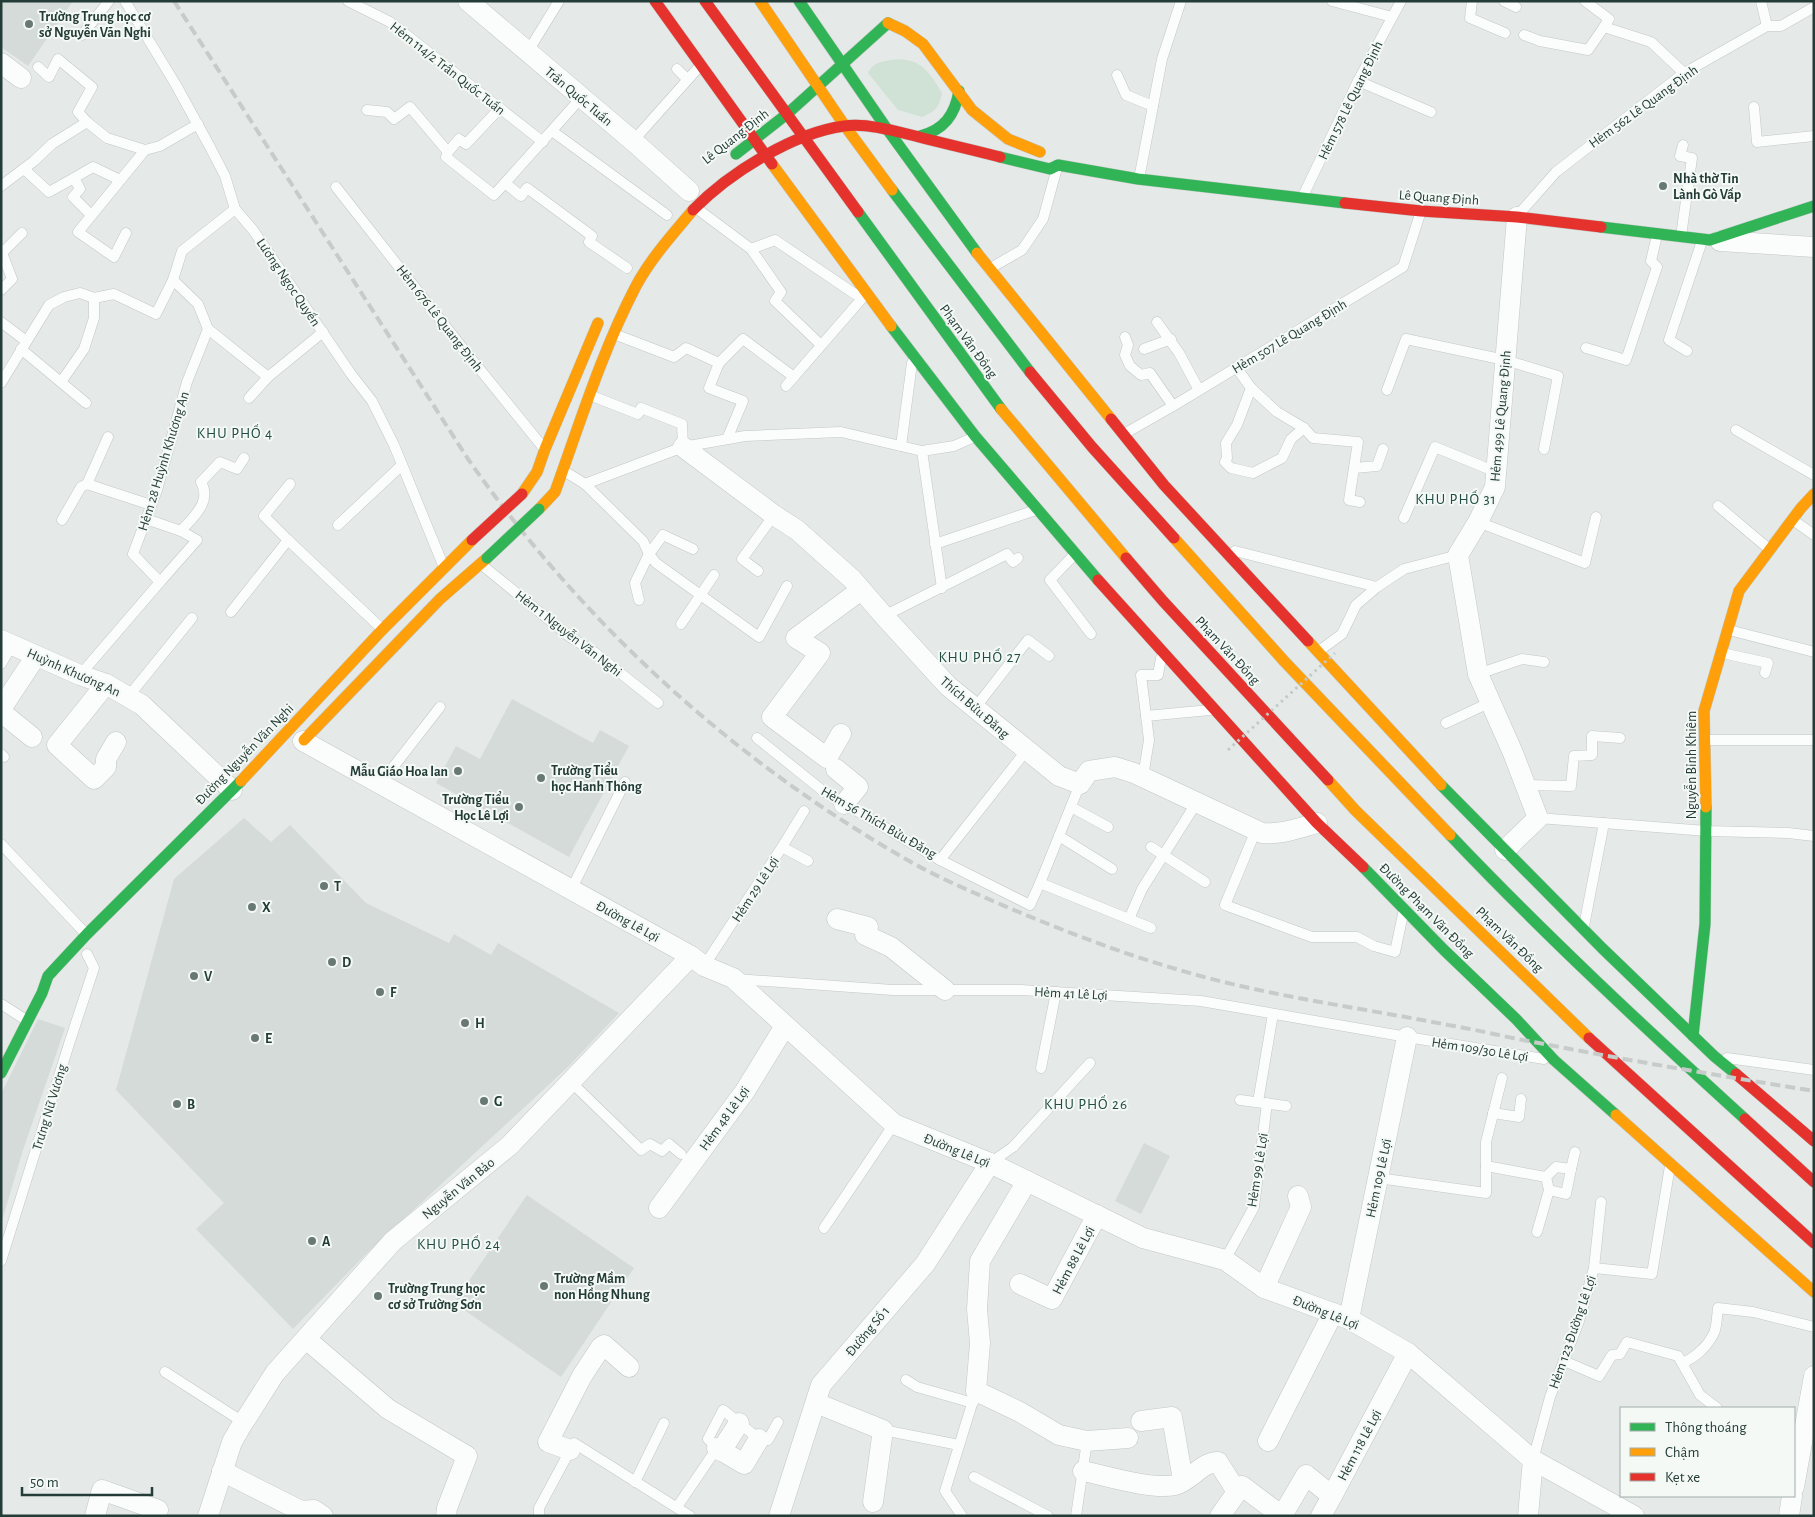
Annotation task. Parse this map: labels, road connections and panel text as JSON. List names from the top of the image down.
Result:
{
  "streets": {
    "main road": [
      "Lê Quang Định",
      "Phạm Văn Đồng",
      "Đường Nguyễn Văn Nghi",
      "Nguyễn Bỉnh Khiêm",
      "Đường Phạm Văn Đồng"
    ],
    "street": [
      "Trần Quốc Tuấn",
      "Hẻm 499 Lê Quang Định",
      "Huỳnh Khương An",
      "Thích Bửu Đăng",
      "Đường Lê Lợi",
      "Hẻm 48 Lê Lợi",
      "Hẻm 109 Lê Lợi",
      "Nguyễn Văn Bảo",
      "Hẻm 88 Lê Lợi",
      "Đường Số 1",
      "Hẻm 118 Lê Lợi"
    ],
    "lane": [
      "Hẻm 114/2 Trần Quốc Tuấn",
      "Hẻm 578 Lê Quang Định",
      "Hẻm 562 Lê Quang Định",
      "Lương Ngọc Quyến",
      "Hẻm 676 Lê Quang Định",
      "Hẻm 507 Lê Quang Định",
      "Hẻm 28 Huỳnh Khương An",
      "Hẻm 1 Nguyễn Văn Nghi",
      "Hẻm 56 Thích Bửu Đăng",
      "Hẻm 29 Lê Lợi",
      "Hẻm 41 Lê Lợi",
      "Hẻm 109/30 Lê Lợi",
      "Trưng Nữ Vương",
      "Hẻm 99 Lê Lợi",
      "Hẻm 123 Đường Lê Lợi"
    ]
  },
  "crossings": [
    ["Trần Quốc Tuấn", "Lê Quang Định"],
    ["Hẻm 578 Lê Quang Định", "Lê Quang Định"],
    ["Hẻm 562 Lê Quang Định", "Lê Quang Định"],
    ["Hẻm 562 Lê Quang Định", "Hẻm 499 Lê Quang Định"],
    ["Lê Quang Định", "Hẻm 507 Lê Quang Định"],
    ["Lê Quang Định", "Phạm Văn Đồng"],
    ["Lê Quang Định", "Hẻm 499 Lê Quang Định"],
    ["Lê Quang Định", "Hẻm 1 Nguyễn Văn Nghi"],
    ["Lê Quang Định", "Đường Nguyễn Văn Nghi"],
    ["Lương Ngọc Quyến", "Đường Nguyễn Văn Nghi"],
    ["Hẻm 676 Lê Quang Định", "Đường Nguyễn Văn Nghi"],
    ["Hẻm 1 Nguyễn Văn Nghi", "Đường Nguyễn Văn Nghi"],
    ["Huỳnh Khương An", "Đường Nguyễn Văn Nghi"],
    ["Thích Bửu Đăng", "Hẻm 56 Thích Bửu Đăng"],
    ["Đường Nguyễn Văn Nghi", "Đường Lê Lợi"],
    ["Hẻm 29 Lê Lợi", "Đường Lê Lợi"],
    ["Hẻm 29 Lê Lợi", "Nguyễn Văn Bảo"],
    ["Đường Phạm Văn Đồng", "Hẻm 109/30 Lê Lợi"],
    ["Đường Lê Lợi", "Hẻm 41 Lê Lợi"],
    ["Đường Lê Lợi", "Hẻm 48 Lê Lợi"],
    ["Đường Lê Lợi", "Hẻm 99 Lê Lợi"],
    ["Đường Lê Lợi", "Hẻm 109 Lê Lợi"],
    ["Đường Lê Lợi", "Nguyễn Văn Bảo"],
    ["Đường Lê Lợi", "Hẻm 88 Lê Lợi"],
    ["Đường Lê Lợi", "Đường Số 1"],
    ["Đường Lê Lợi", "Hẻm 123 Đường Lê Lợi"],
    ["Đường Lê Lợi", "Hẻm 118 Lê Lợi"],
    ["Hẻm 41 Lê Lợi", "Hẻm 109/30 Lê Lợi"],
    ["Hẻm 41 Lê Lợi", "Hẻm 99 Lê Lợi"],
    ["Hẻm 41 Lê Lợi", "Hẻm 109 Lê Lợi"],
    ["Hẻm 109/30 Lê Lợi", "Hẻm 109 Lê Lợi"]
  ],
  "districts": [
    "KHU PHỐ 4",
    "KHU PHỐ 31",
    "KHU PHỐ 27",
    "KHU PHỐ 26",
    "KHU PHỐ 24"
  ],
  "places": [
    "Trường Trung học cơ sở Nguyễn Văn Nghi",
    "Nhà thờ Tin Lành Gò Vấp",
    "Mẫu Giáo Hoa lan",
    "Trường Tiểu học Hanh Thông",
    "Trường Tiểu Học Lê Lợi",
    "T",
    "X",
    "D",
    "V",
    "F",
    "H",
    "E",
    "G",
    "B",
    "A",
    "Trường Mầm non Hồng Nhung",
    "Trường Trung học cơ sở Trường Sơn"
  ],
  "legend": ["Thông thoáng", "Chậm", "Kẹt xe"],
  "scale_bar": "50 m"
}
